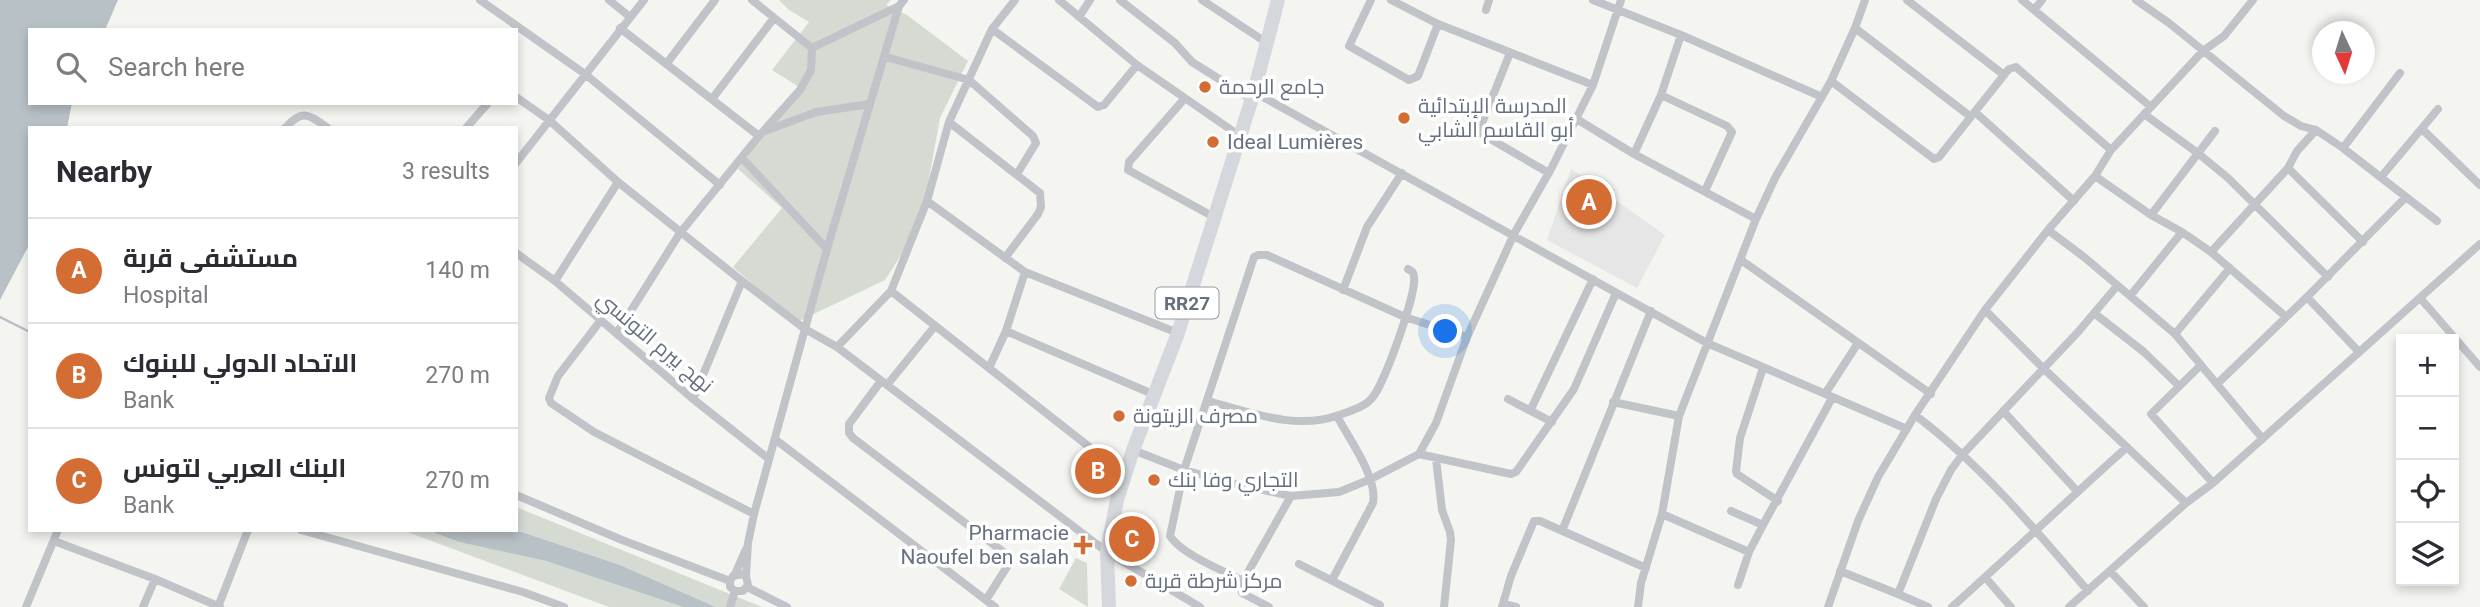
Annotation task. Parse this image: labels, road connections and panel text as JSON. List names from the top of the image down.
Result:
{
  "streets": {
    "highway": ["RR27"],
    "street": ["نهج بيرم التونسي"]
  },
  "places": {
    "other": [
      "جامع الرحمة",
      "المدرسة الإبتدائية أبو القاسم الشابي",
      "Ideal Lumières",
      "مصرف الزيتونة",
      "التجاري وفا بنك",
      "مركز شرطة قربة"
    ],
    "health": ["Pharmacie Naoufel ben salah"]
  },
  "north": "bottom",
  "page": {
    "search": "Search here",
    "heading": ["Nearby", "3 results"],
    "pins": ["A", "B", "C"],
    "list": [
      {
        "mark": "A",
        "name": "مستشفى قربة",
        "note": "Hospital",
        "value": "140 m"
      },
      {
        "mark": "B",
        "name": "الاتحاد الدولي للبنوك",
        "note": "Bank",
        "value": "270 m"
      },
      {
        "mark": "C",
        "name": "البنك العربي لتونس",
        "note": "Bank",
        "value": "270 m"
      }
    ],
    "map_buttons": ["+", "−"]
  }
}
